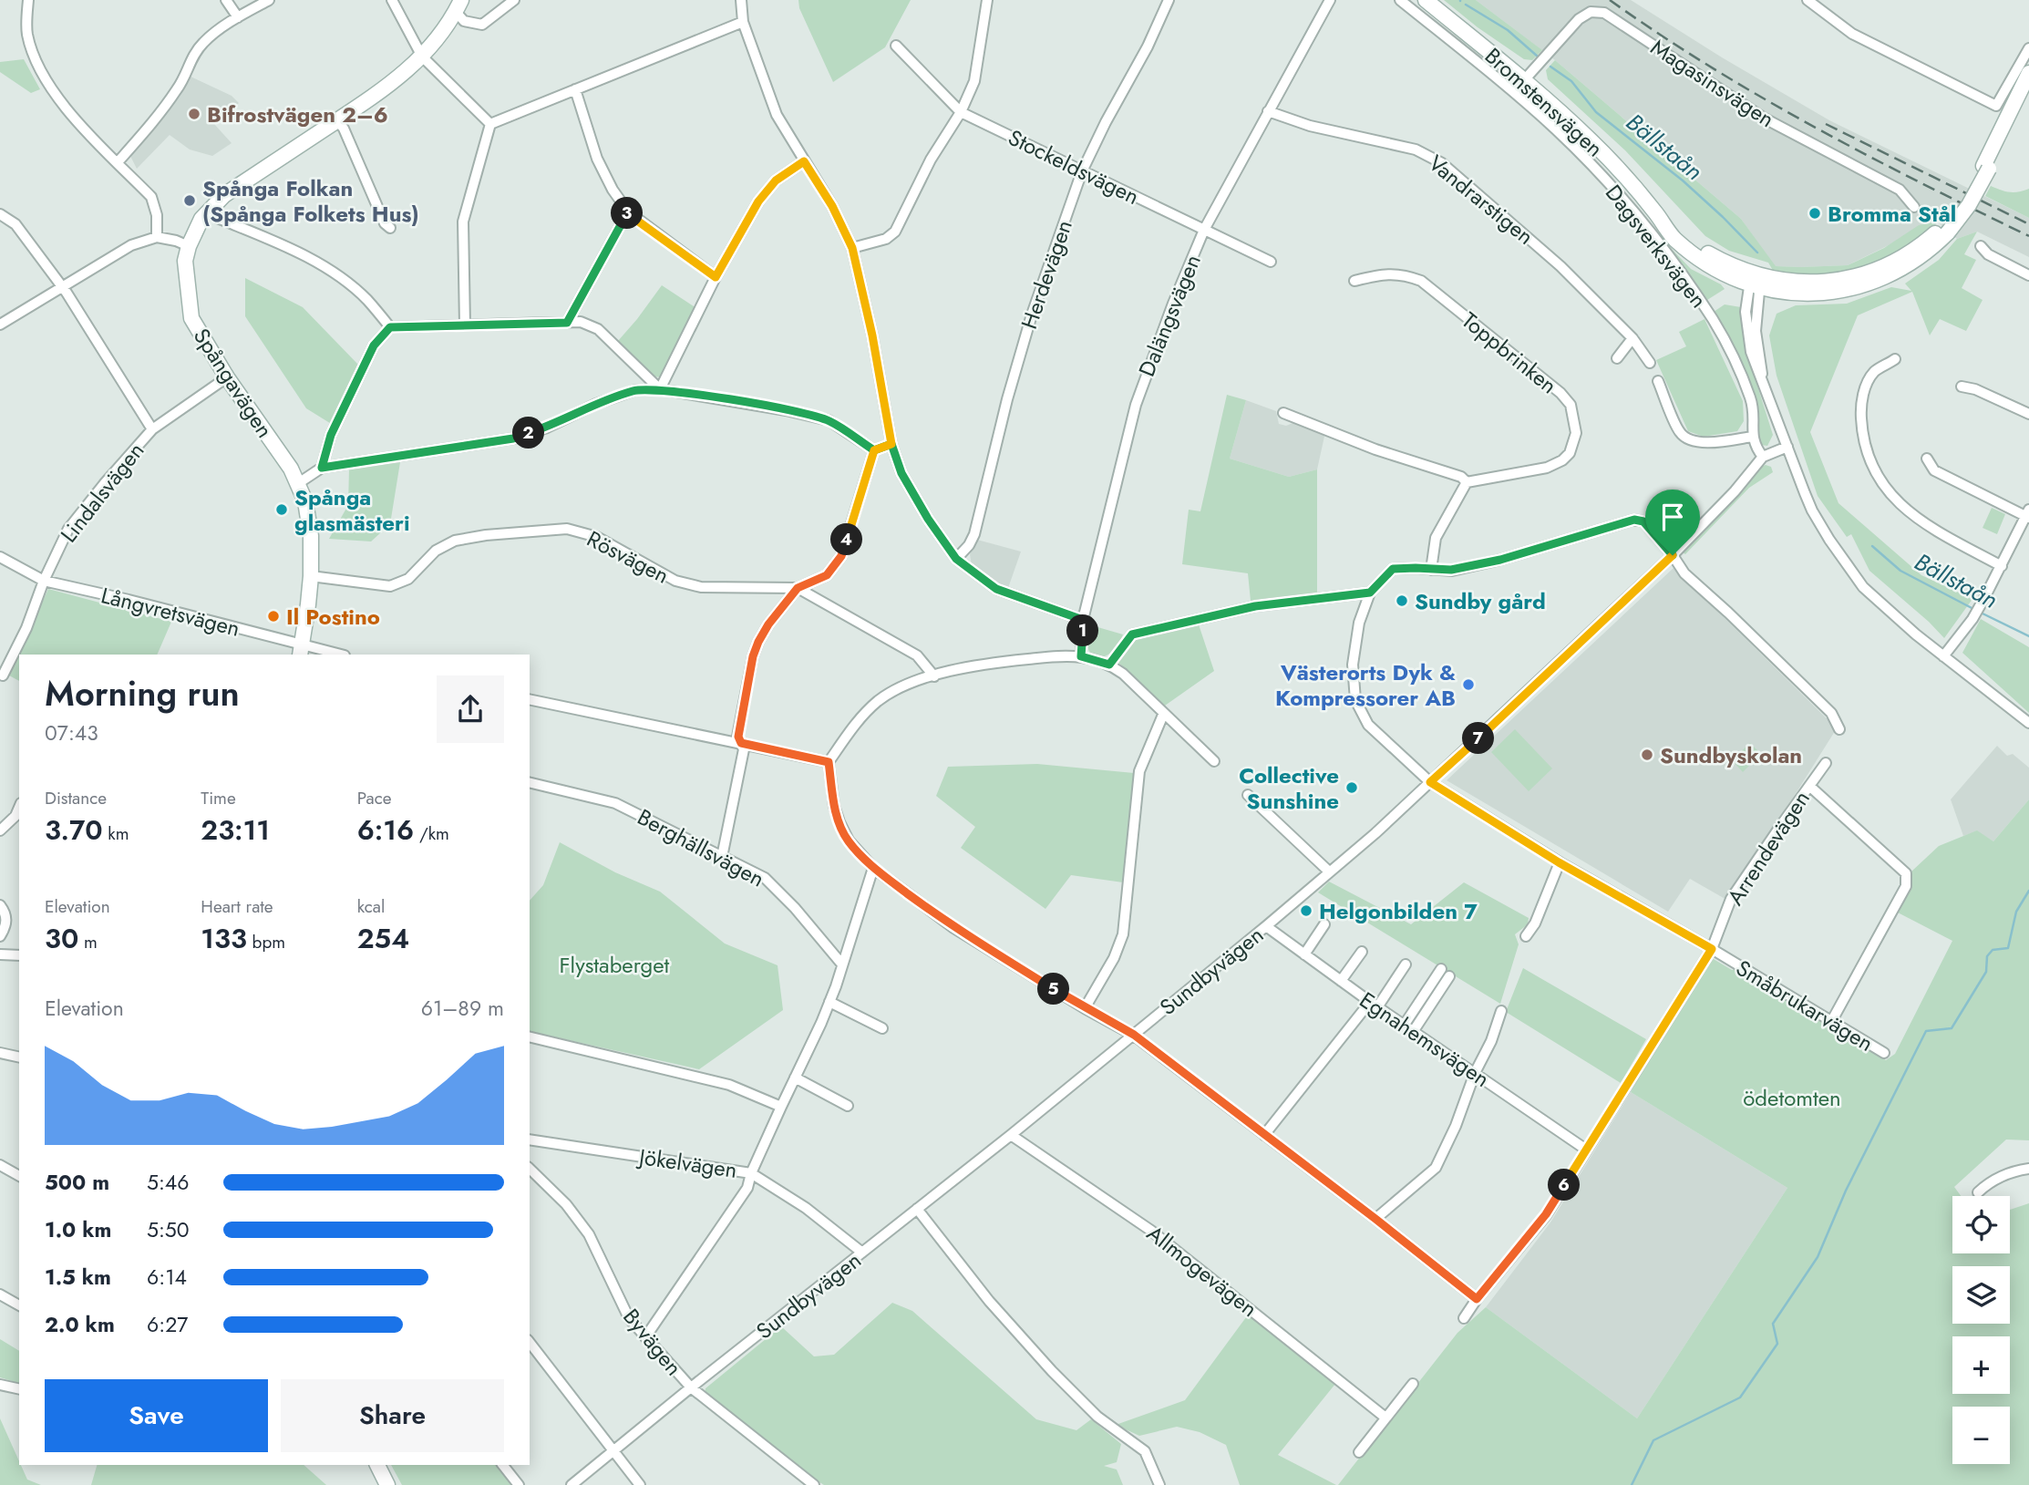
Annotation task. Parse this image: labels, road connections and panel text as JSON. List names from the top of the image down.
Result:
{
  "streets": {
    "street": [
      "Magasinsvägen",
      "Bromstensvägen",
      "Stockeldsvägen",
      "Vandrarstigen",
      "Dagsverksvägen",
      "Herdevägen",
      "Dalängsvägen",
      "Toppbrinken",
      "Spångavägen",
      "Lindalsvägen",
      "Rösvägen",
      "Långvretsvägen",
      "Berghällsvägen",
      "Arrendevägen",
      "Sundbyvägen",
      "Småbrukarvägen",
      "Egnahemsvägen",
      "Jökelvägen",
      "Allmogevägen",
      "Byvägen"
    ]
  },
  "crossings": [
    ["Magasinsvägen", "Bromstensvägen"],
    ["Stockeldsvägen", "Herdevägen"],
    ["Stockeldsvägen", "Dalängsvägen"],
    ["Vandrarstigen", "Dalängsvägen"],
    ["Dagsverksvägen", "Sundbyvägen"],
    ["Spångavägen", "Lindalsvägen"],
    ["Spångavägen", "Rösvägen"],
    ["Spångavägen", "Långvretsvägen"],
    ["Lindalsvägen", "Långvretsvägen"],
    ["Arrendevägen", "Småbrukarvägen"],
    ["Arrendevägen", "Egnahemsvägen"],
    ["Sundbyvägen", "Småbrukarvägen"],
    ["Sundbyvägen", "Egnahemsvägen"],
    ["Sundbyvägen", "Jökelvägen"],
    ["Sundbyvägen", "Allmogevägen"],
    ["Sundbyvägen", "Byvägen"]
  ],
  "water": ["Bällstaån"],
  "parks": ["Flystaberget", "ödetomten"],
  "places": [
    "Bifrostvägen 2–6",
    "Spånga Folkan (Spånga Folkets Hus)",
    "Bromma Stål",
    "Spånga glasmästeri",
    "Sundby gård",
    "Il Postino",
    "Västerorts Dyk & Kompressorer AB",
    "Sundbyskolan",
    "Collective Sunshine",
    "Helgonbilden 7"
  ],
  "page": {
    "pins": [
      "3",
      "2",
      "4",
      "1",
      "7",
      "5",
      "6"
    ],
    "heading": ["Morning run", "07:43"],
    "stats": [
      ["Distance", "3.70 km"],
      ["Time", "23:11"],
      ["Pace", "6:16 /km"],
      ["Elevation", "30 m"],
      ["Heart rate", "133 bpm"],
      ["kcal", "254"]
    ],
    "chart": ["Elevation", "61–89 m"],
    "list": [
      {
        "name": "500 m",
        "note": "5:46"
      },
      {
        "name": "1.0 km",
        "note": "5:50"
      },
      {
        "name": "1.5 km",
        "note": "6:14"
      },
      {
        "name": "2.0 km",
        "note": "6:27"
      }
    ],
    "map_buttons": ["+", "−"],
    "buttons": ["Save", "Share"]
  }
}
